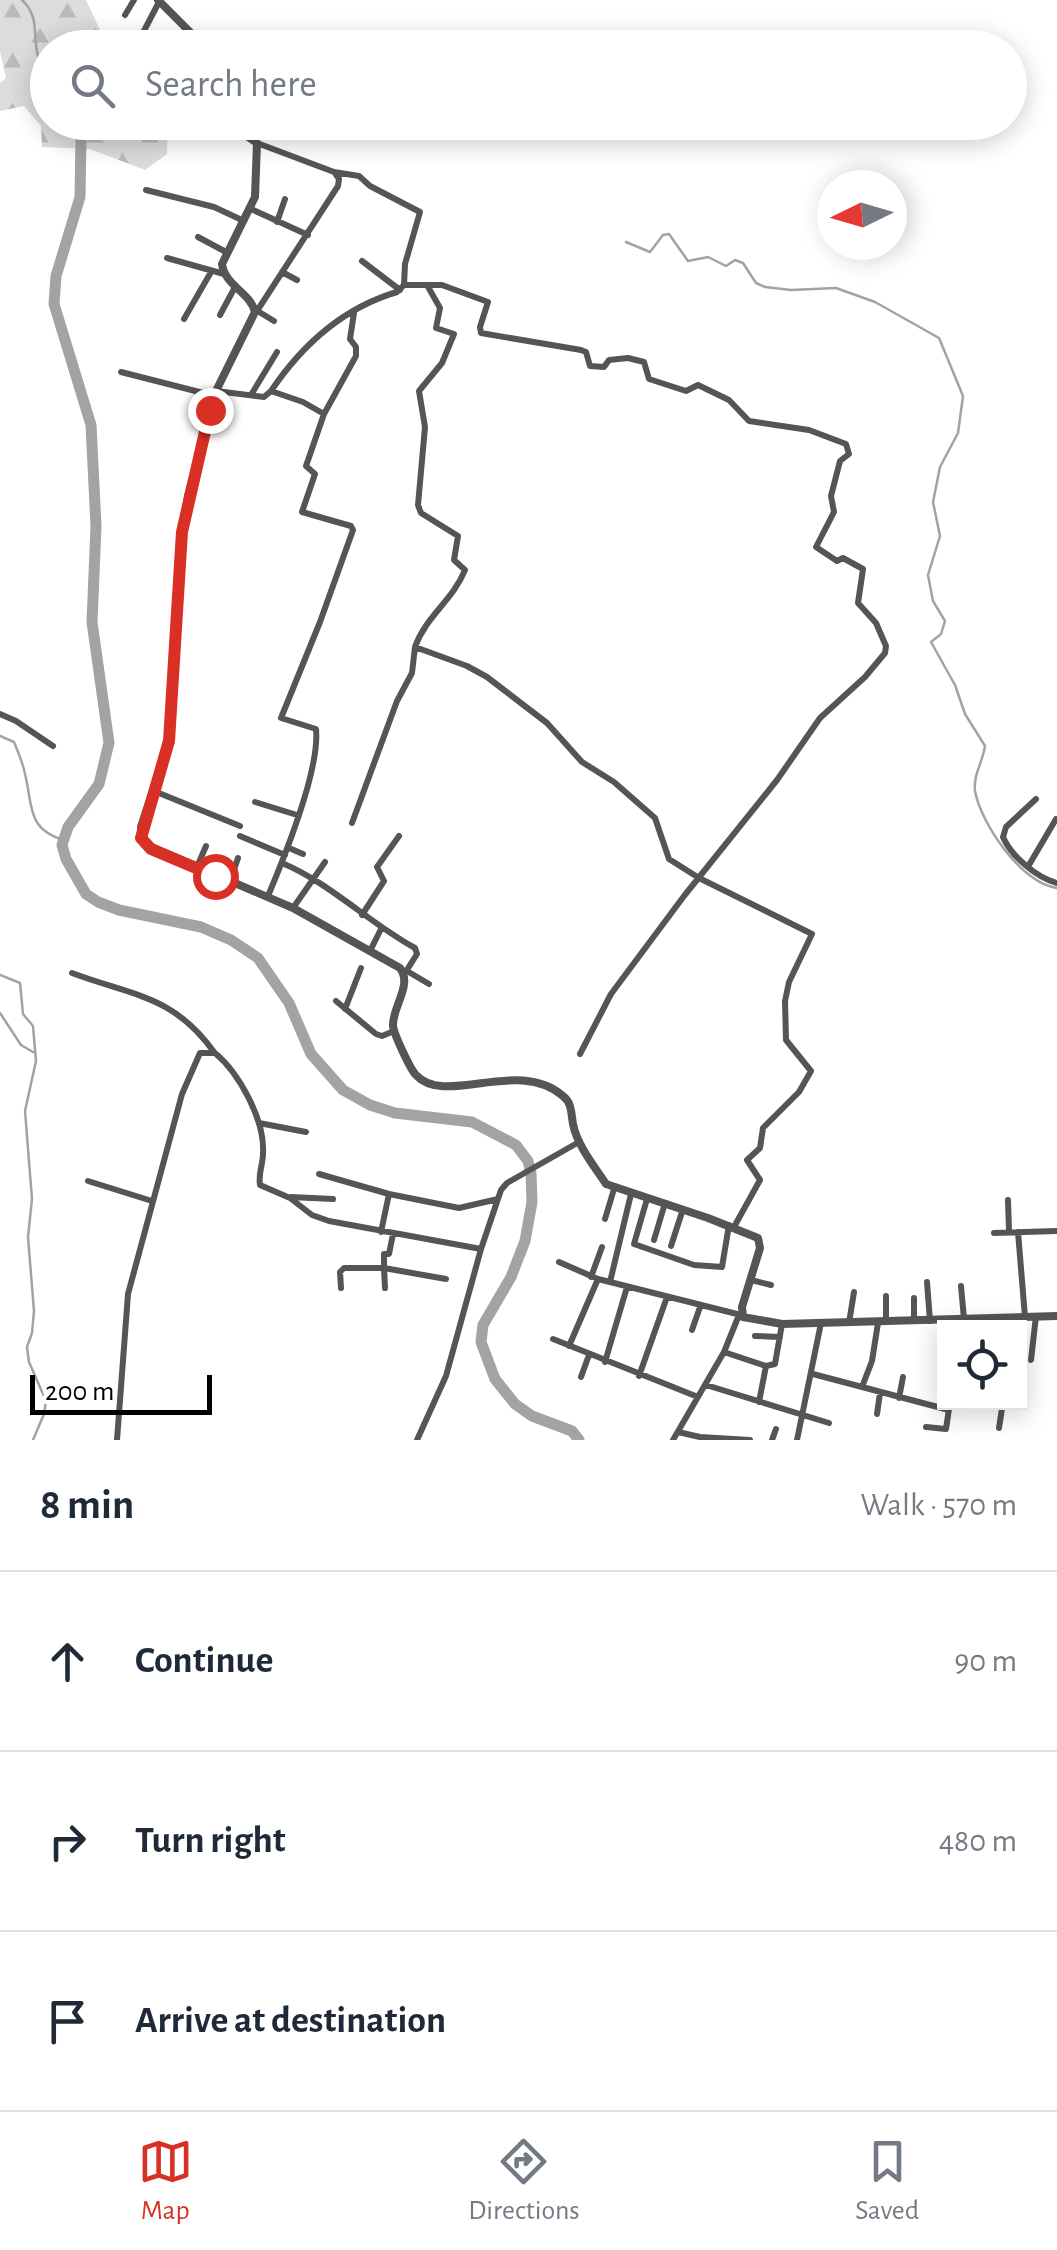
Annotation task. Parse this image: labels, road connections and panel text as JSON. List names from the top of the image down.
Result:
{
  "scale_bar": "200 m",
  "north": "left",
  "page": {
    "search": "Search here",
    "scale": "200 m",
    "heading": ["8 min", "Walk · 570 m"],
    "list": [
      ["Continue", "90 m"],
      ["Turn right", "480 m"],
      "Arrive at destination"
    ],
    "nav": ["Map", "Directions", "Saved"]
  }
}
